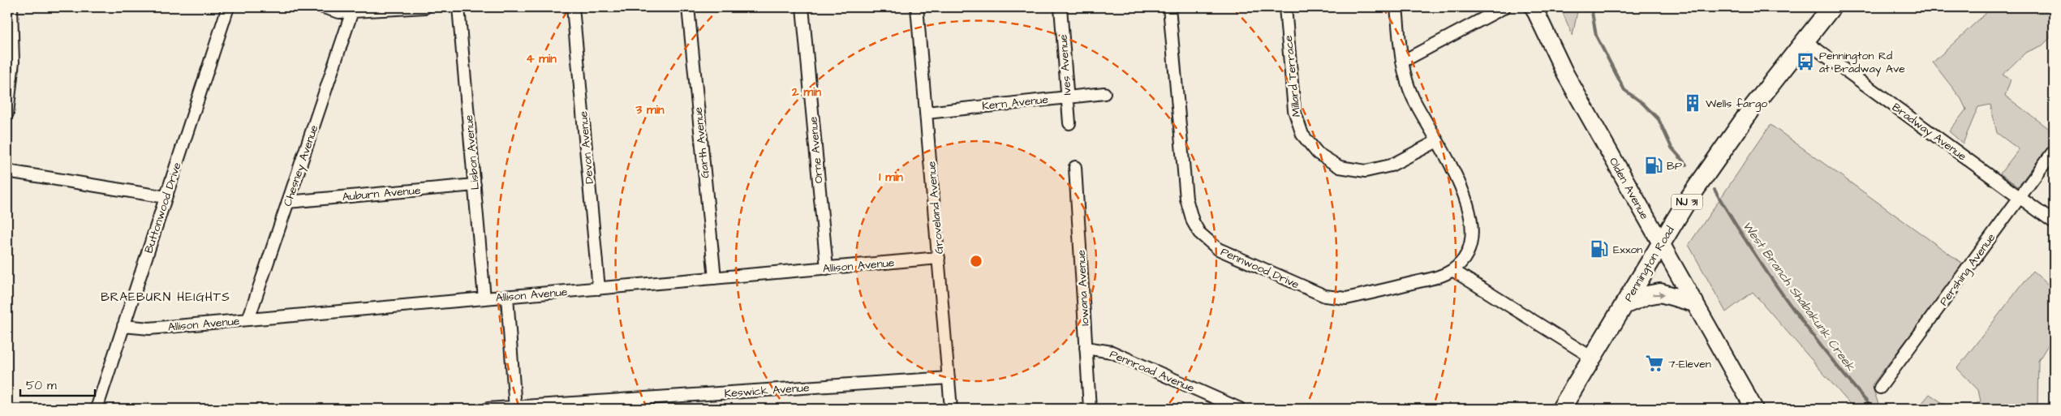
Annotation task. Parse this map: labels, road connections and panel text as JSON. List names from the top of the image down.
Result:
{
  "streets": {
    "main road": ["Olden Avenue", "NJ 31", "Pennington Road"],
    "street": [
      "Ives Avenue",
      "Millard Terrace",
      "Kern Avenue",
      "Bradway Avenue",
      "Garth Avenue",
      "Devon Avenue",
      "Orne Avenue",
      "Lisbon Avenue",
      "Chesney Avenue",
      "Auburn Avenue",
      "Buttonwood Drive",
      "Groveland Avenue",
      "Allison Avenue",
      "Pennwood Drive",
      "Pershing Avenue",
      "Iowana Avenue",
      "Pennroad Avenue",
      "Keswick Avenue"
    ]
  },
  "crossings": [
    ["Ives Avenue", "Kern Avenue"],
    ["Millard Terrace", "Pennwood Drive"],
    ["Kern Avenue", "Groveland Avenue"],
    ["Bradway Avenue", "Pennington Road"],
    ["Bradway Avenue", "Pershing Avenue"],
    ["Garth Avenue", "Allison Avenue"],
    ["Devon Avenue", "Allison Avenue"],
    ["Orne Avenue", "Allison Avenue"],
    ["Lisbon Avenue", "Auburn Avenue"],
    ["Lisbon Avenue", "Allison Avenue"],
    ["Chesney Avenue", "Auburn Avenue"],
    ["Chesney Avenue", "Allison Avenue"],
    ["Olden Avenue", "Pennington Road"],
    ["Buttonwood Drive", "Allison Avenue"],
    ["Groveland Avenue", "Allison Avenue"],
    ["Groveland Avenue", "Keswick Avenue"],
    ["Iowana Avenue", "Pennroad Avenue"]
  ],
  "districts": ["BRAEBURN HEIGHTS"],
  "water": ["West Branch Shabakunk Creek"],
  "places": {
    "bus stop": ["Pennington Rd at Bradway Ave"],
    "building": ["Wells fargo"],
    "fuel station": ["BP", "Exxon"],
    "supermarket": ["7-Eleven"]
  },
  "scale_bar": "50 m",
  "rings": [
    "4 min",
    "2 min",
    "3 min",
    "1 min"
  ]
}
